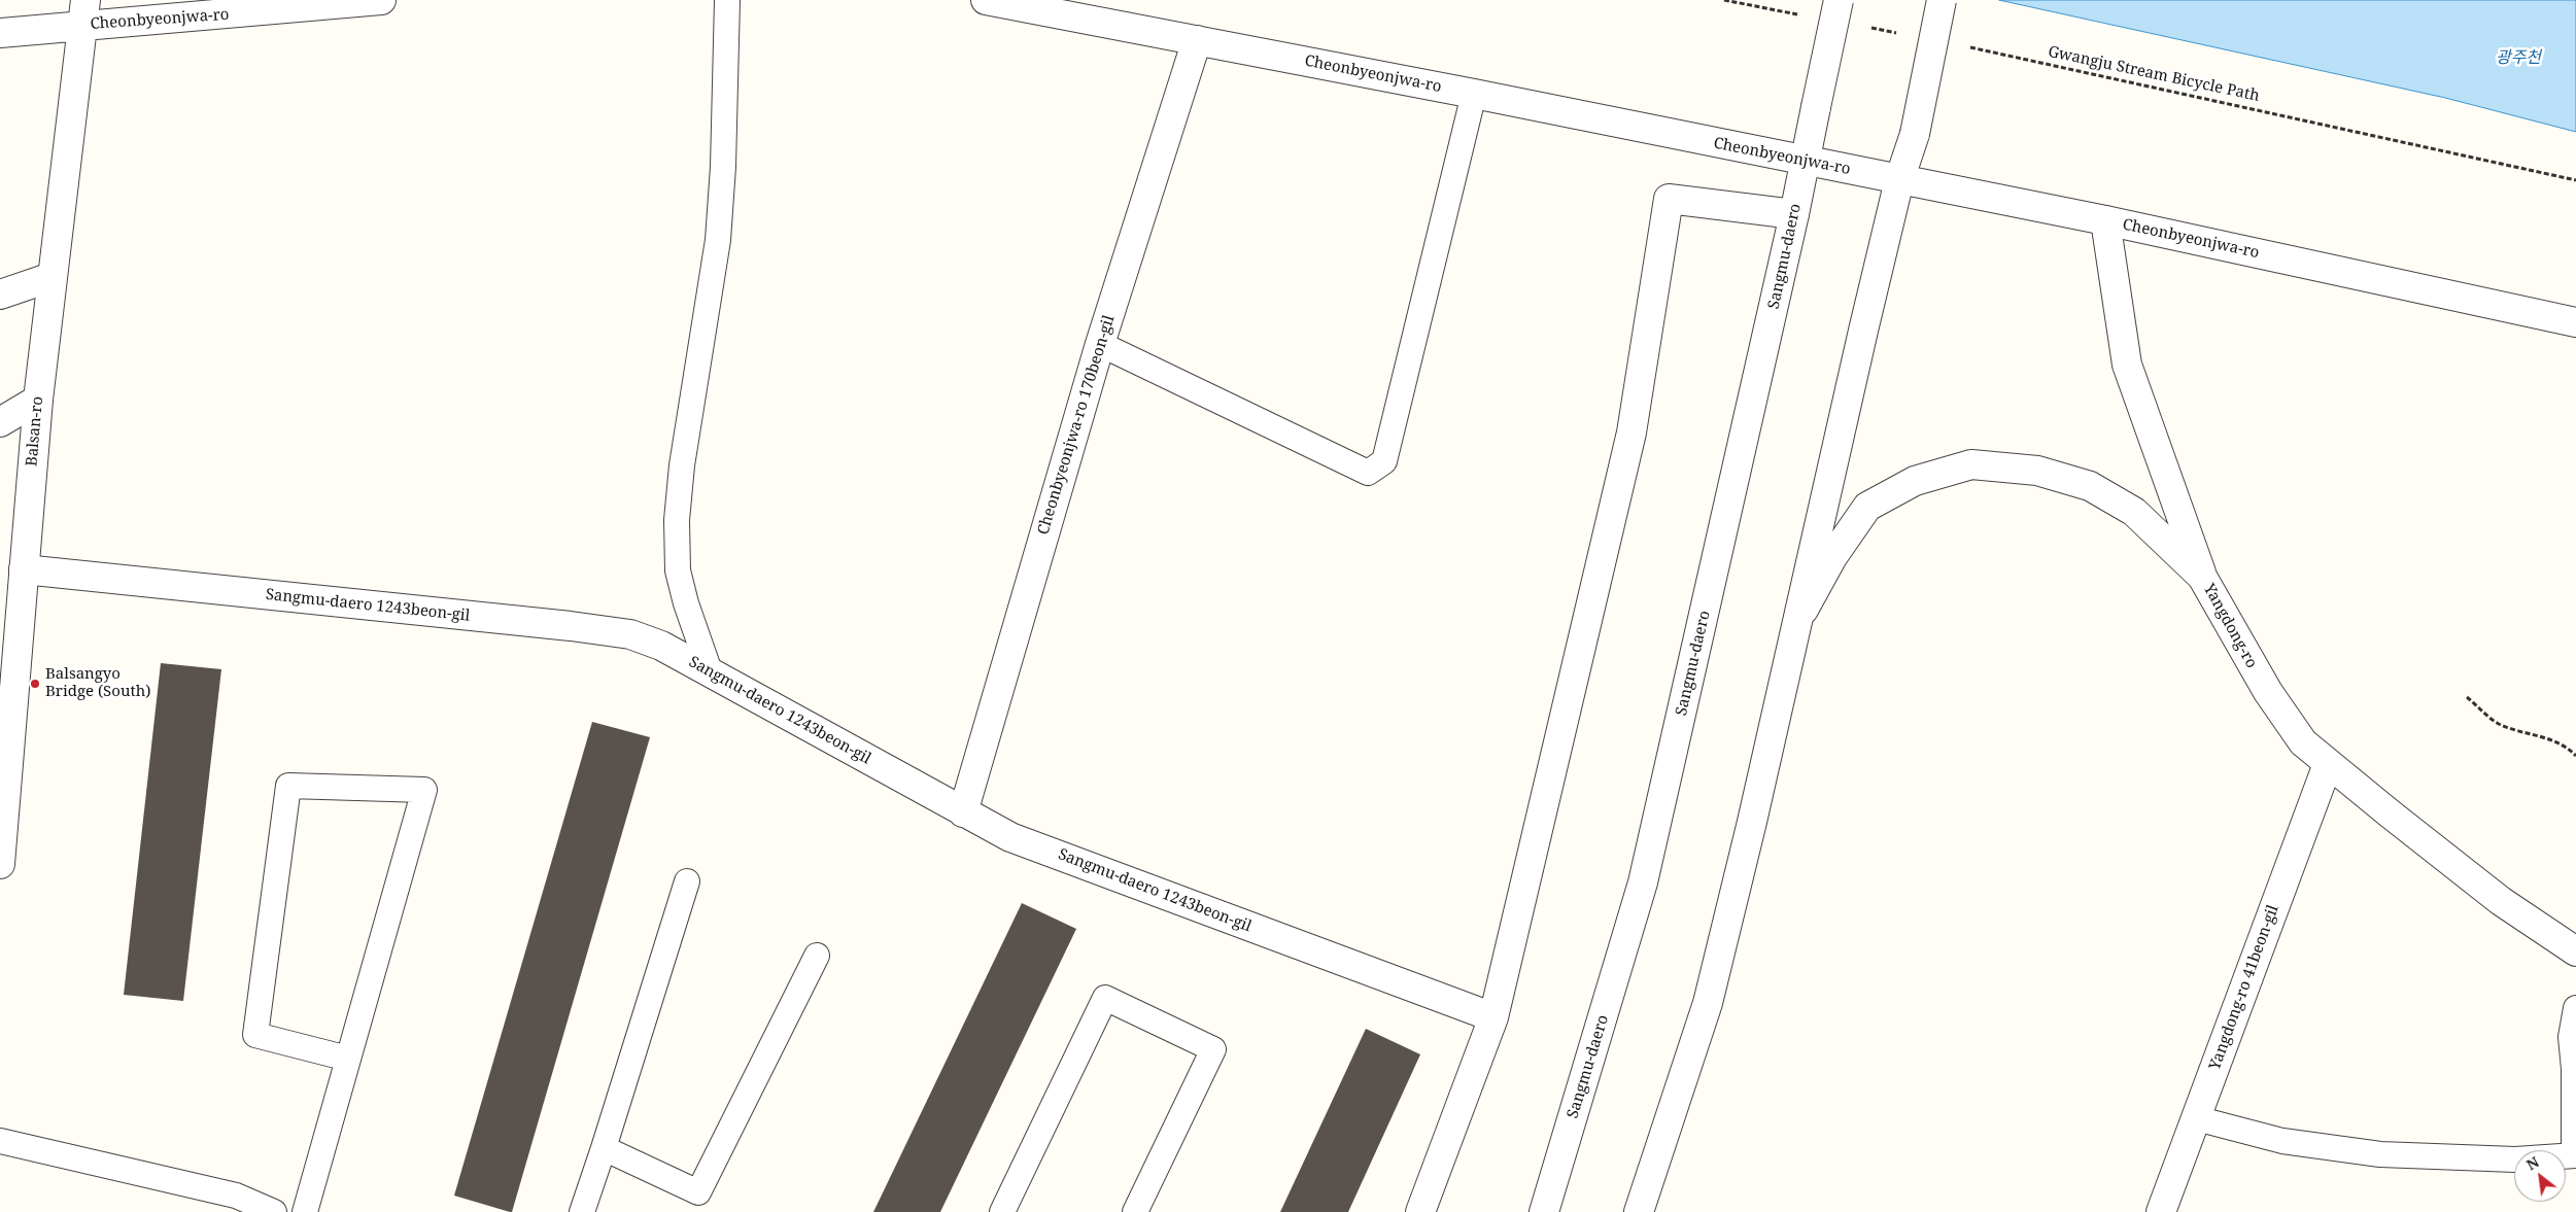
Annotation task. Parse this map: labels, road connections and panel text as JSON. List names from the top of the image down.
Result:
{
  "streets": {
    "street": [
      "Cheonbyeonjwa-ro",
      "Sangmu-daero",
      "Cheonbyeonjwa-ro 170beon-gil",
      "Balsan-ro",
      "Sangmu-daero 1243beon-gil",
      "Yangdong-ro",
      "Yangdong-ro 41beon-gil"
    ],
    "path": ["Gwangju Stream Bicycle Path"]
  },
  "crossings": [
    ["Cheonbyeonjwa-ro", "Sangmu-daero"],
    ["Cheonbyeonjwa-ro", "Cheonbyeonjwa-ro 170beon-gil"],
    ["Cheonbyeonjwa-ro", "Balsan-ro"],
    ["Cheonbyeonjwa-ro 170beon-gil", "Sangmu-daero 1243beon-gil"],
    ["Balsan-ro", "Sangmu-daero 1243beon-gil"],
    ["Yangdong-ro", "Yangdong-ro 41beon-gil"]
  ],
  "water": ["광주천"],
  "places": ["Balsangyo Bridge (South)"],
  "north": "top left"
}
